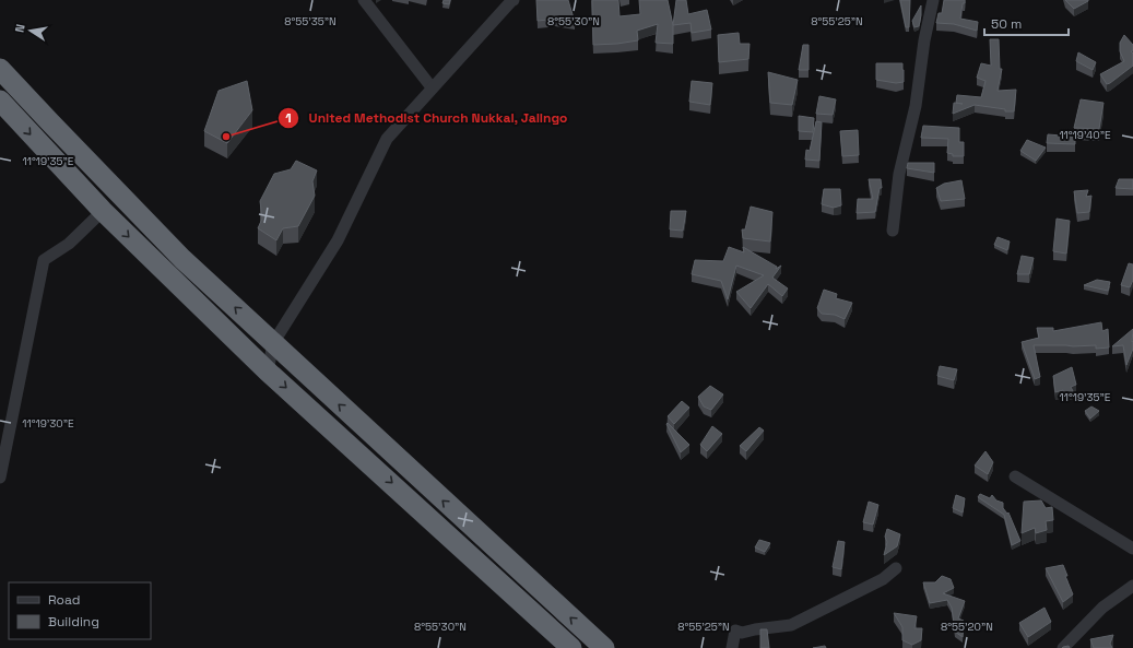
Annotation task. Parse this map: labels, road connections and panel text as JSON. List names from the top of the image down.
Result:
{
  "places": ["United Methodist Church Nukkai, Jalingo"],
  "legend": ["Road", "Building"],
  "scale_bar": "50 m",
  "north": "left",
  "coordinates": [
    "8°55'35\"N",
    "8°55'30\"N",
    "8°55'25\"N",
    "11°19'40\"E",
    "11°19'35\"E",
    "11°19'30\"E",
    "8°55'20\"N"
  ]
}
